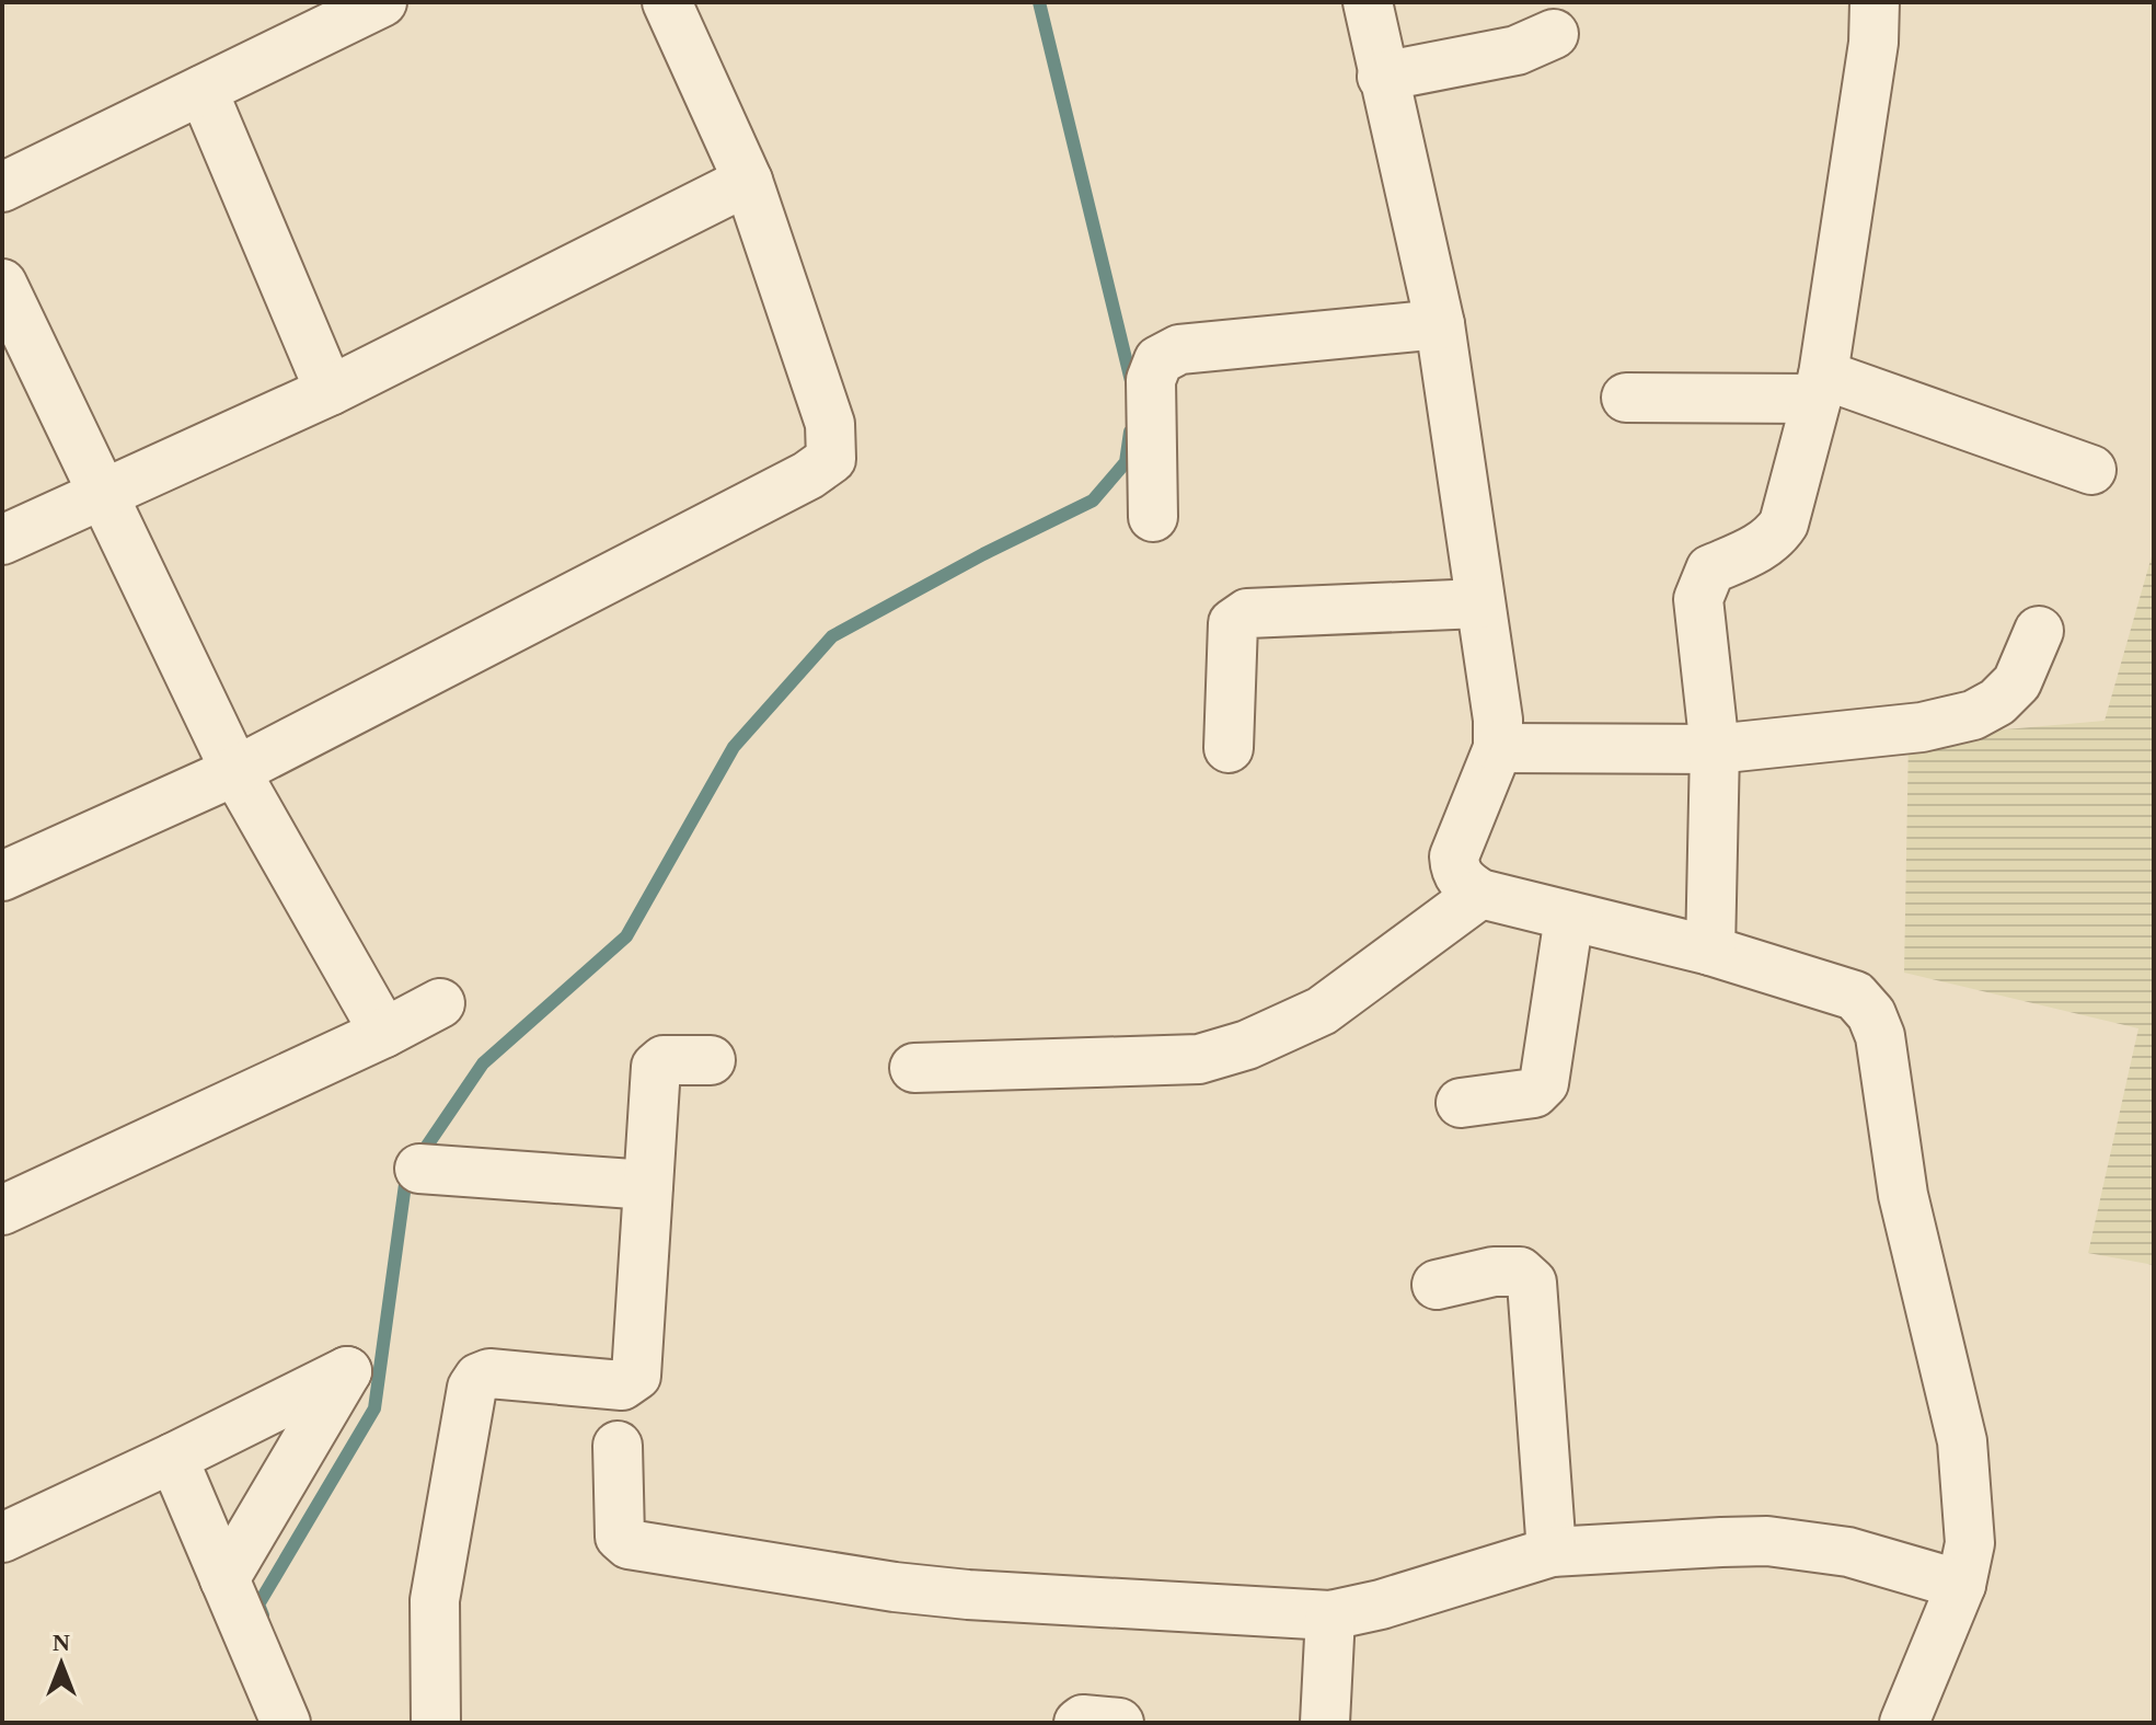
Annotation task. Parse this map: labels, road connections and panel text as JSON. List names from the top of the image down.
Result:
{
  "north": "top"
}
